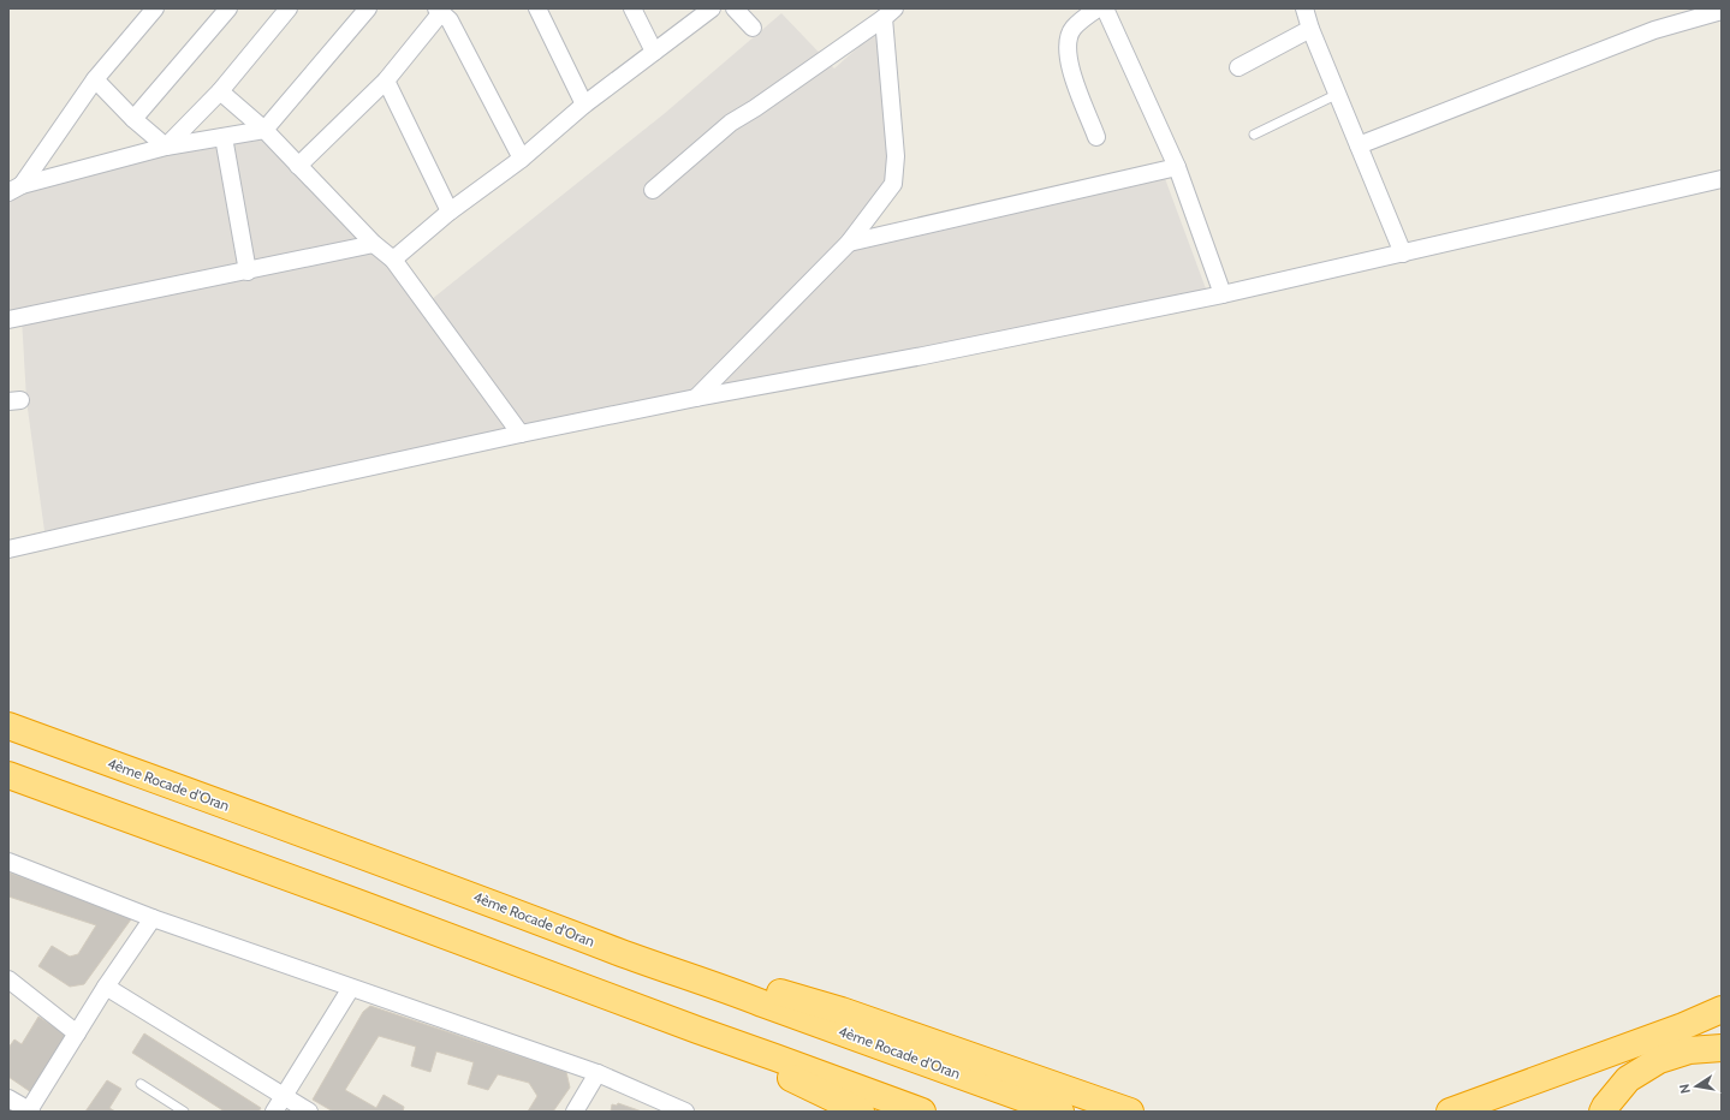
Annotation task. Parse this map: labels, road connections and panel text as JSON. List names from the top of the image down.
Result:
{
  "streets": {
    "highway": ["4ème Rocade d'Oran"]
  },
  "north": "left"
}
